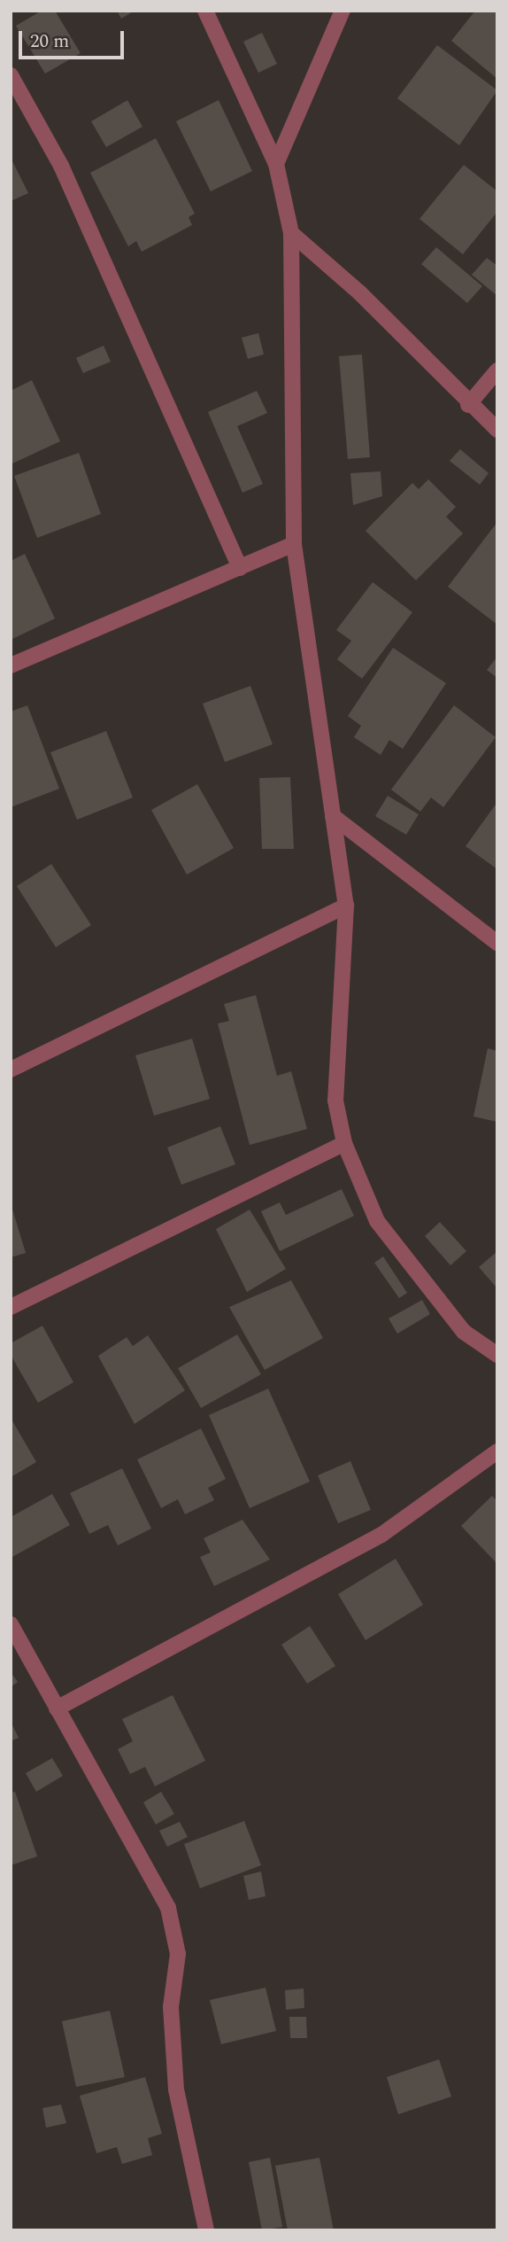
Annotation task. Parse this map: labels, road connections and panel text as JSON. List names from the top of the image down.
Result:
{
  "scale_bar": "20 m"
}
